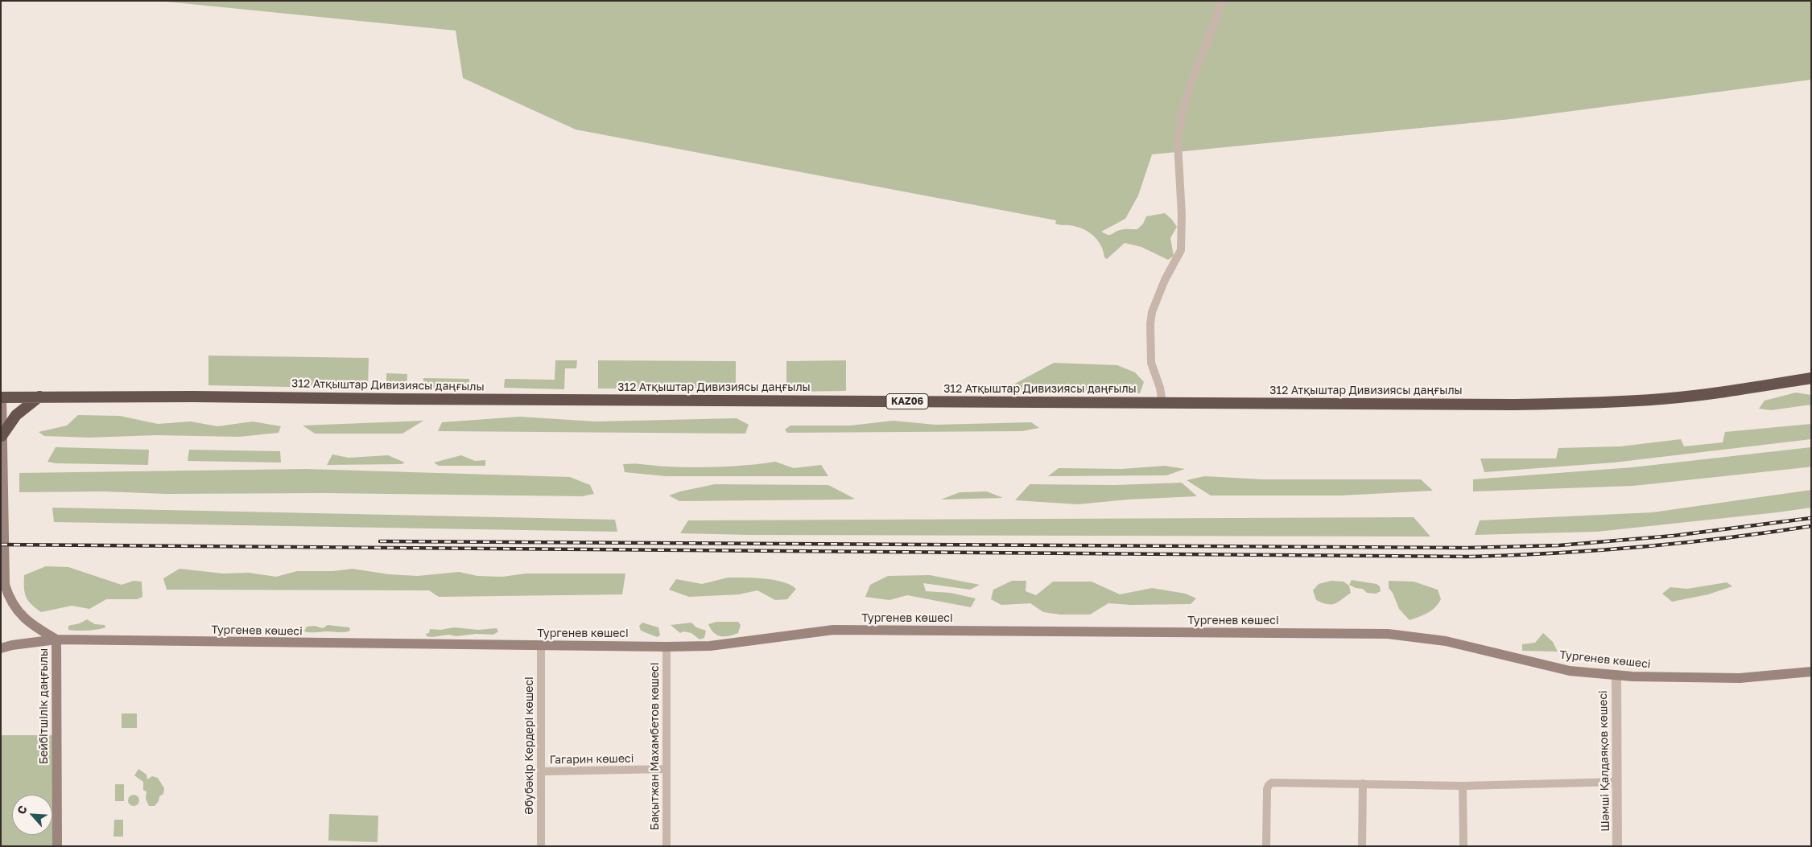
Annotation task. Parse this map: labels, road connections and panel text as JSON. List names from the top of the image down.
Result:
{
  "streets": {
    "highway": ["312 Атқыштар Дивизиясы даңғылы", "KАZ06"],
    "main road": ["Тургенев көшесі", "Бейбітшілік даңғылы"],
    "street": [
      "Әбубәкір Кердері көшесі",
      "Бақытжан Махамбетов көшесі",
      "Гагарин көшесі",
      "Шәмші Қалдаяқов көшесі"
    ]
  },
  "crossings": [
    ["312 Атқыштар Дивизиясы даңғылы", "Бейбітшілік даңғылы"],
    ["Тургенев көшесі", "Бейбітшілік даңғылы"],
    ["Тургенев көшесі", "Әбубәкір Кердері көшесі"],
    ["Тургенев көшесі", "Бақытжан Махамбетов көшесі"],
    ["Тургенев көшесі", "Шәмші Қалдаяқов көшесі"],
    ["Әбубәкір Кердері көшесі", "Гагарин көшесі"],
    ["Бақытжан Махамбетов көшесі", "Гагарин көшесі"]
  ],
  "north": "top left"
}
